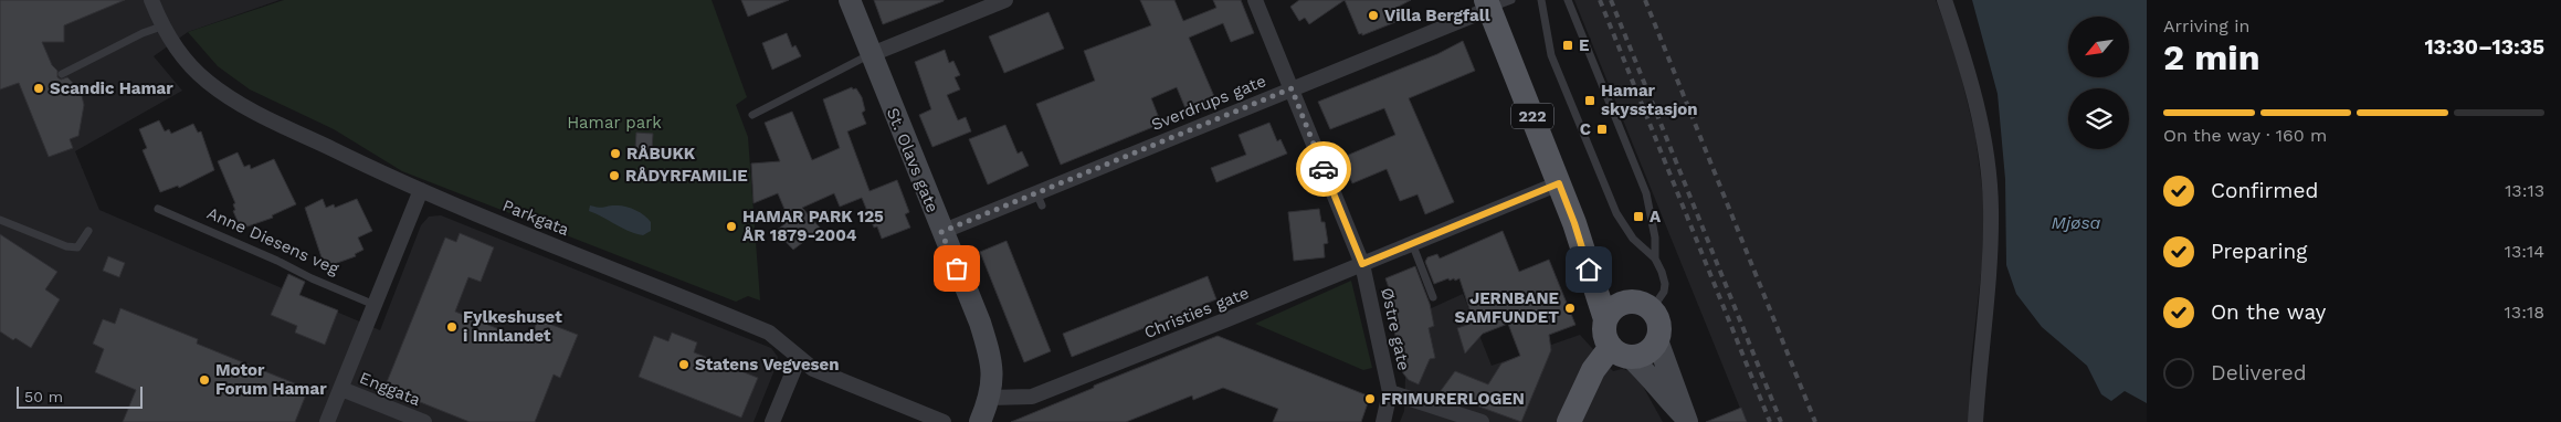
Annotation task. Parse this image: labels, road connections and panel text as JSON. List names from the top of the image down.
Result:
{
  "streets": {
    "main road": ["222", "St. Olavs gate"],
    "street": [
      "Sverdrups gate",
      "Parkgata",
      "Christies gate",
      "Østre gate",
      "Enggata"
    ],
    "lane": ["Anne Diesens veg"]
  },
  "crossings": [
    ["Sverdrups gate", "222"],
    ["Sverdrups gate", "St. Olavs gate"],
    ["Sverdrups gate", "Østre gate"],
    ["222", "Christies gate"],
    ["St. Olavs gate", "Christies gate"],
    ["Christies gate", "Østre gate"]
  ],
  "water": ["Mjøsa"],
  "parks": ["Hamar park"],
  "places": {
    "other": [
      "Villa Bergfall",
      "Scandic Hamar",
      "RÅBUKK",
      "RÅDYRFAMILIE",
      "HAMAR PARK 125 ÅR 1879-2004",
      "JERNBANE SAMFUNDET",
      "Fylkeshuset i Innlandet",
      "Statens Vegvesen",
      "Motor Forum Hamar",
      "FRIMURERLOGEN"
    ],
    "transit": [
      "E",
      "Hamar skysstasjon",
      "C",
      "A"
    ]
  },
  "scale_bar": "50 m",
  "north": "bottom left",
  "page": {
    "heading": ["2 min", "Arriving in", "13:30–13:35"],
    "bar": "On the way · 160 m",
    "list": [
      ["Confirmed", "13:13"],
      ["Preparing", "13:14"],
      ["On the way", "13:18"],
      "Delivered"
    ],
    "scale": "50 m"
  }
}
